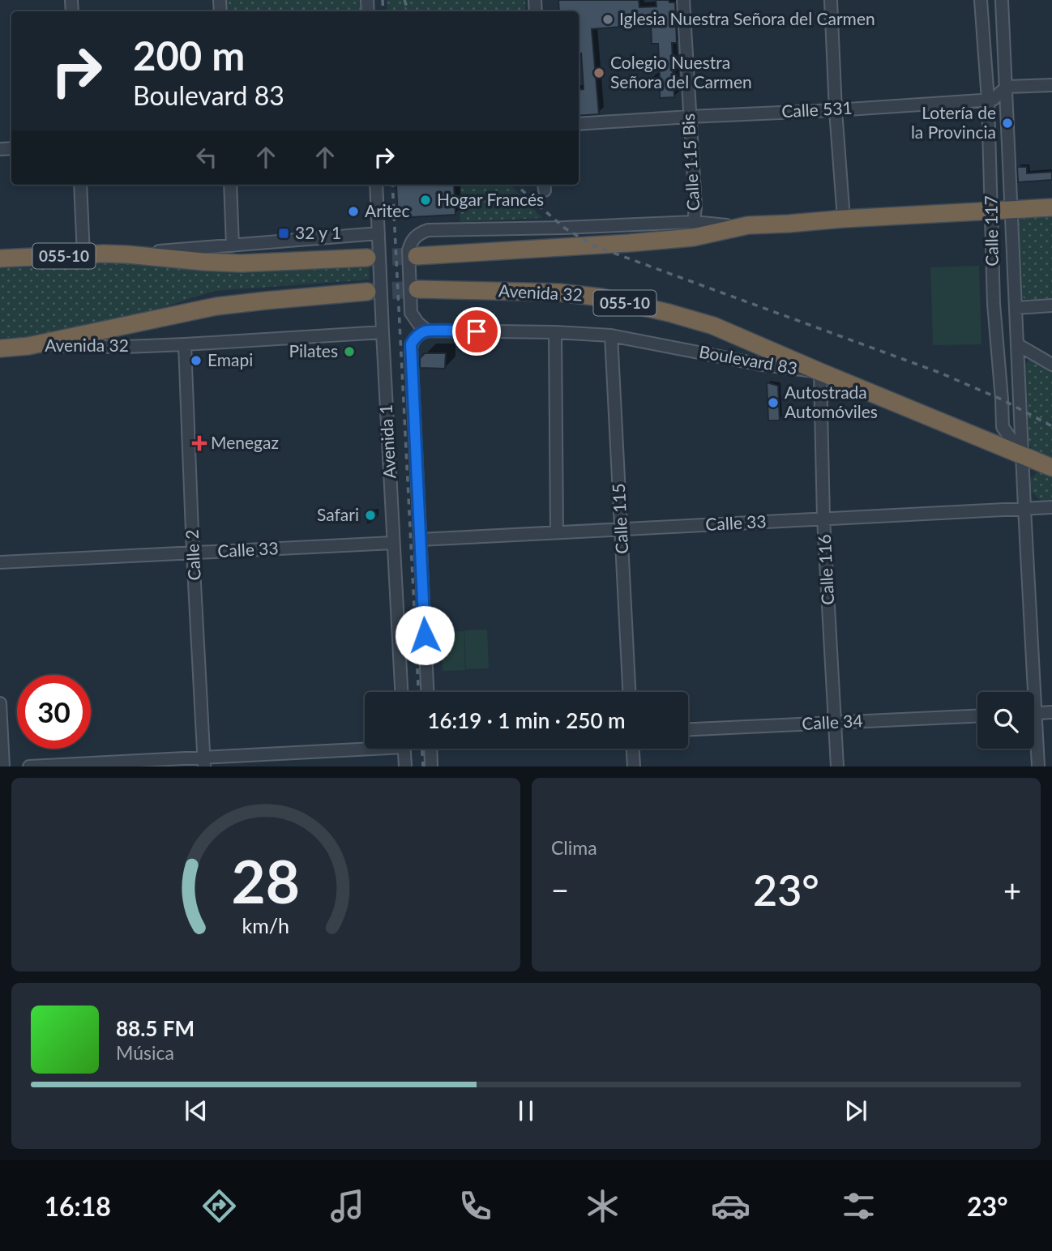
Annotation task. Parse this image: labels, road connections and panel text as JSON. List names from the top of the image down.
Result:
{
  "streets": {
    "highway": ["055-10", "Avenida 32", "Boulevard 83"],
    "street": [
      "Calle 531",
      "Calle 115 Bis",
      "Calle 117",
      "Avenida 1",
      "Calle 115",
      "Calle 33",
      "Calle 2",
      "Calle 116",
      "Calle 34"
    ]
  },
  "crossings": [
    ["Calle 531", "Calle 115 Bis"],
    ["Calle 531", "Calle 117"],
    ["Calle 117", "Boulevard 83"],
    ["Calle 117", "Calle 33"],
    ["Avenida 32", "Boulevard 83"],
    ["Avenida 32", "Avenida 1"],
    ["Avenida 32", "Calle 2"],
    ["Avenida 32", "Calle 116"],
    ["Boulevard 83", "Avenida 1"],
    ["Boulevard 83", "Calle 115"],
    ["Boulevard 83", "Calle 116"],
    ["Avenida 1", "Calle 33"],
    ["Calle 115", "Calle 33"],
    ["Calle 33", "Calle 2"],
    ["Calle 33", "Calle 116"],
    ["Calle 116", "Calle 34"]
  ],
  "places": {
    "other": [
      "Iglesia Nuestra Señora del Carmen",
      "Colegio Nuestra Señora del Carmen",
      "Lotería de la Provincia",
      "Hogar Francés",
      "Aritec",
      "Pilates",
      "Emapi",
      "Autostrada Automóviles",
      "Safari"
    ],
    "transit": ["32 y 1"],
    "health": ["Menegaz"]
  },
  "page": {
    "turn": ["200 m", "Boulevard 83"],
    "limit": "30",
    "trip": "16:19 · 1 min · 250 m",
    "tile": "Clima",
    "heat": ["−", "23°", "+"],
    "song": ["88.5 FM", "Música"],
    "tabs": ["16:18", "23°"],
    "gauge": ["28", "km/h"]
  }
}
